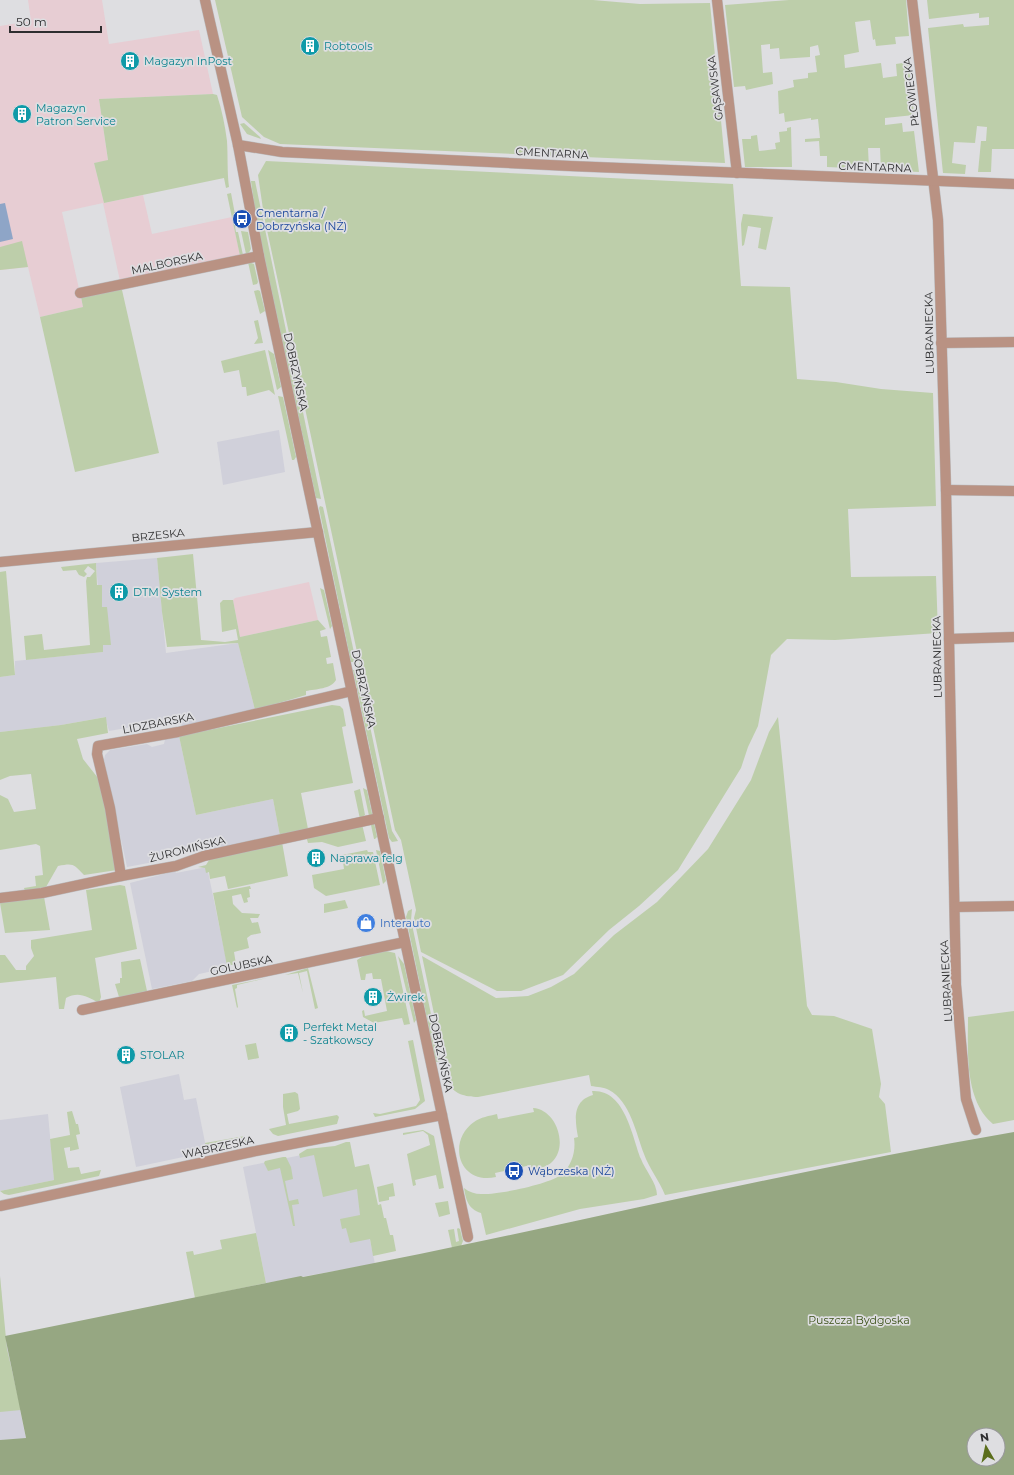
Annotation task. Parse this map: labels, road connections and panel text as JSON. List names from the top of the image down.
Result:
{
  "streets": {
    "street": [
      "GĄSAWSKA",
      "PŁOWIECKA",
      "CMENTARNA",
      "MALBORSKA",
      "LUBRANIECKA",
      "DOBRZYŃSKA",
      "BRZESKA",
      "LIDZBARSKA",
      "ŻUROMIŃSKA",
      "GOLUBSKA",
      "WĄBRZESKA"
    ]
  },
  "crossings": [
    ["GĄSAWSKA", "CMENTARNA"],
    ["PŁOWIECKA", "CMENTARNA"],
    ["PŁOWIECKA", "LUBRANIECKA"],
    ["CMENTARNA", "LUBRANIECKA"],
    ["CMENTARNA", "DOBRZYŃSKA"],
    ["MALBORSKA", "DOBRZYŃSKA"],
    ["DOBRZYŃSKA", "BRZESKA"],
    ["DOBRZYŃSKA", "LIDZBARSKA"],
    ["DOBRZYŃSKA", "ŻUROMIŃSKA"],
    ["DOBRZYŃSKA", "GOLUBSKA"],
    ["DOBRZYŃSKA", "WĄBRZESKA"],
    ["LIDZBARSKA", "ŻUROMIŃSKA"]
  ],
  "parks": ["Puszcza Bydgoska"],
  "places": {
    "building": [
      "Robtools",
      "Magazyn InPost",
      "Magazyn Patron Service",
      "DTM System",
      "Naprawa felg",
      "Żwirek",
      "Perfekt Metal - Szatkowscy",
      "STOLAR"
    ],
    "bus stop": ["Cmentarna / Dobrzyńska (NŻ)", "Wąbrzeska (NŻ)"],
    "shop": ["Interauto"]
  },
  "scale_bar": "50 m",
  "north": "top"
}
